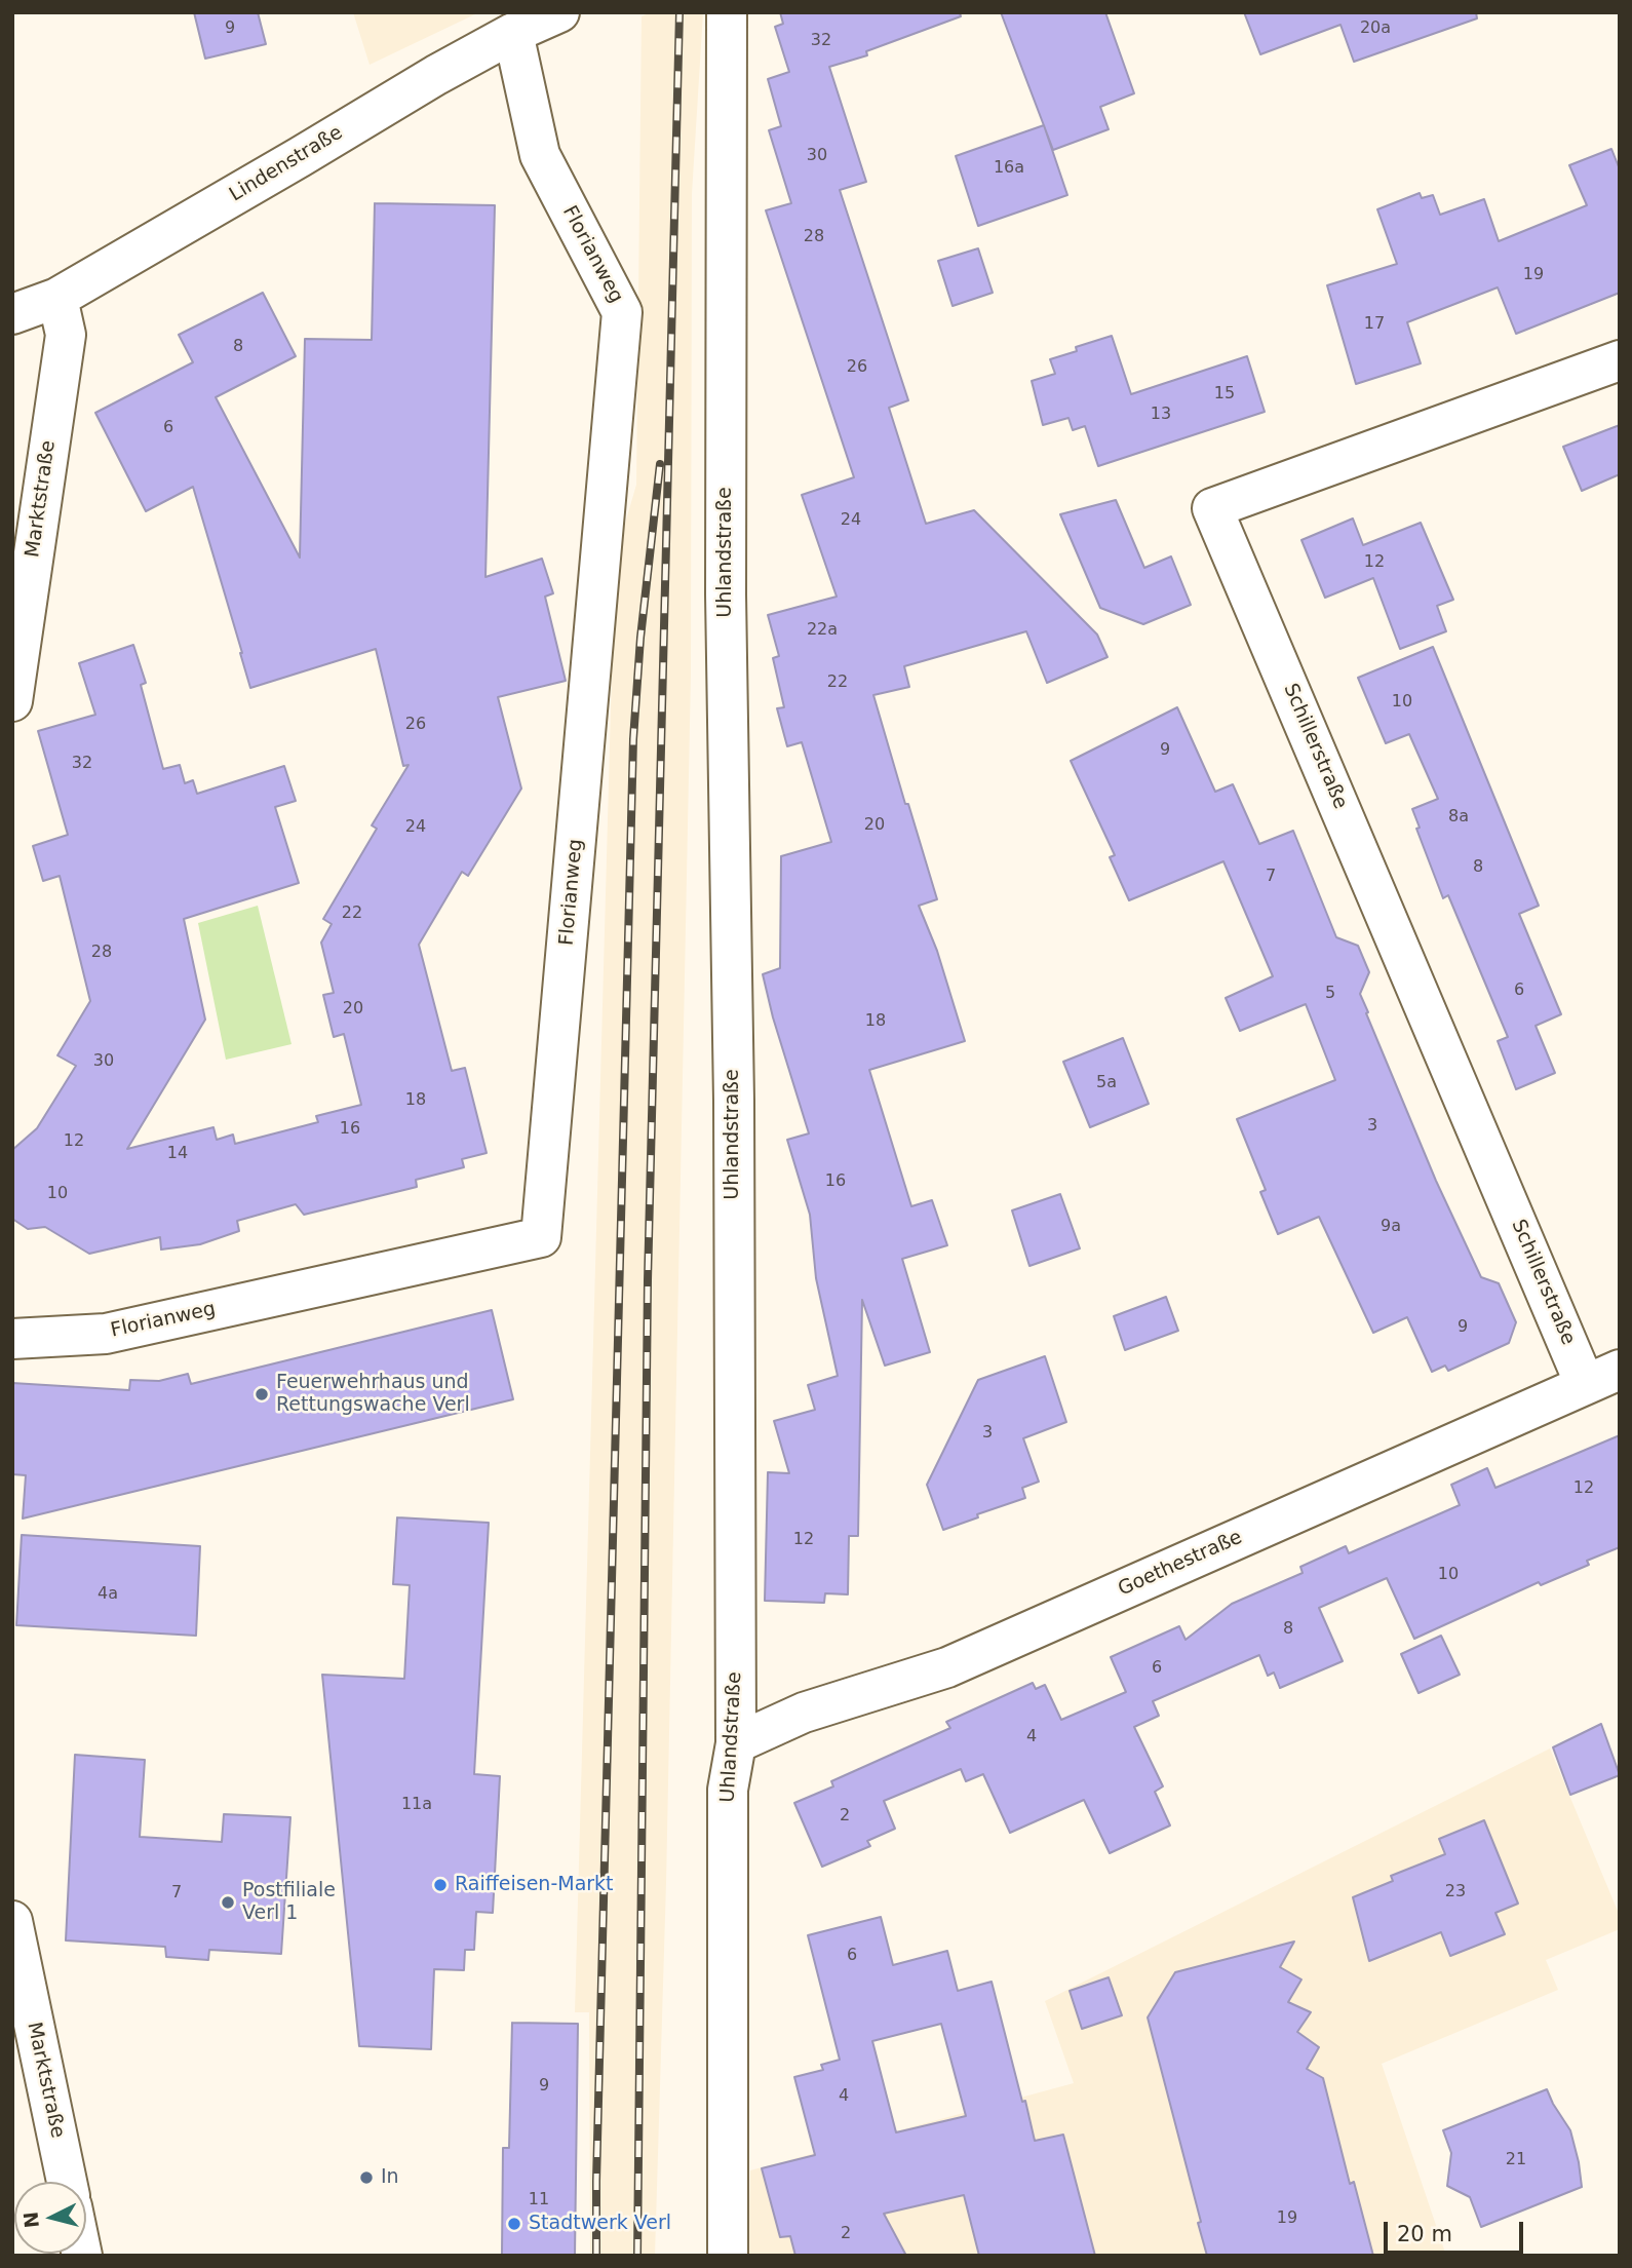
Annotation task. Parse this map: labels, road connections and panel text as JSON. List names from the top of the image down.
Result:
{
  "streets": {
    "street": [
      "Lindenstraße",
      "Florianweg",
      "Marktstraße",
      "Uhlandstraße",
      "Schillerstraße",
      "Goethestraße"
    ]
  },
  "crossings": [
    ["Lindenstraße", "Florianweg"],
    ["Lindenstraße", "Marktstraße"],
    ["Uhlandstraße", "Goethestraße"],
    ["Schillerstraße", "Goethestraße"]
  ],
  "places": [
    "Feuerwehrhaus und Rettungswache Verl",
    "Raiffeisen-Markt",
    "Postfiliale Verl 1",
    "In",
    "Stadtwerk Verl"
  ],
  "house_numbers": [
    "9",
    "20a",
    "32",
    "30",
    "16a",
    "28",
    "19",
    "17",
    "8",
    "26",
    "15",
    "13",
    "6",
    "24",
    "12",
    "22a",
    "22",
    "10",
    "26",
    "9",
    "32",
    "8a",
    "20",
    "24",
    "8",
    "7",
    "22",
    "28",
    "6",
    "5",
    "20",
    "18",
    "30",
    "5a",
    "18",
    "3",
    "16",
    "12",
    "14",
    "16",
    "10",
    "9a",
    "9",
    "3",
    "12",
    "12",
    "10",
    "4a",
    "8",
    "6",
    "4",
    "11a",
    "2",
    "23",
    "7",
    "6",
    "9",
    "4",
    "21",
    "11",
    "19",
    "2"
  ],
  "scale_bar": "20 m",
  "north": "left"
}
